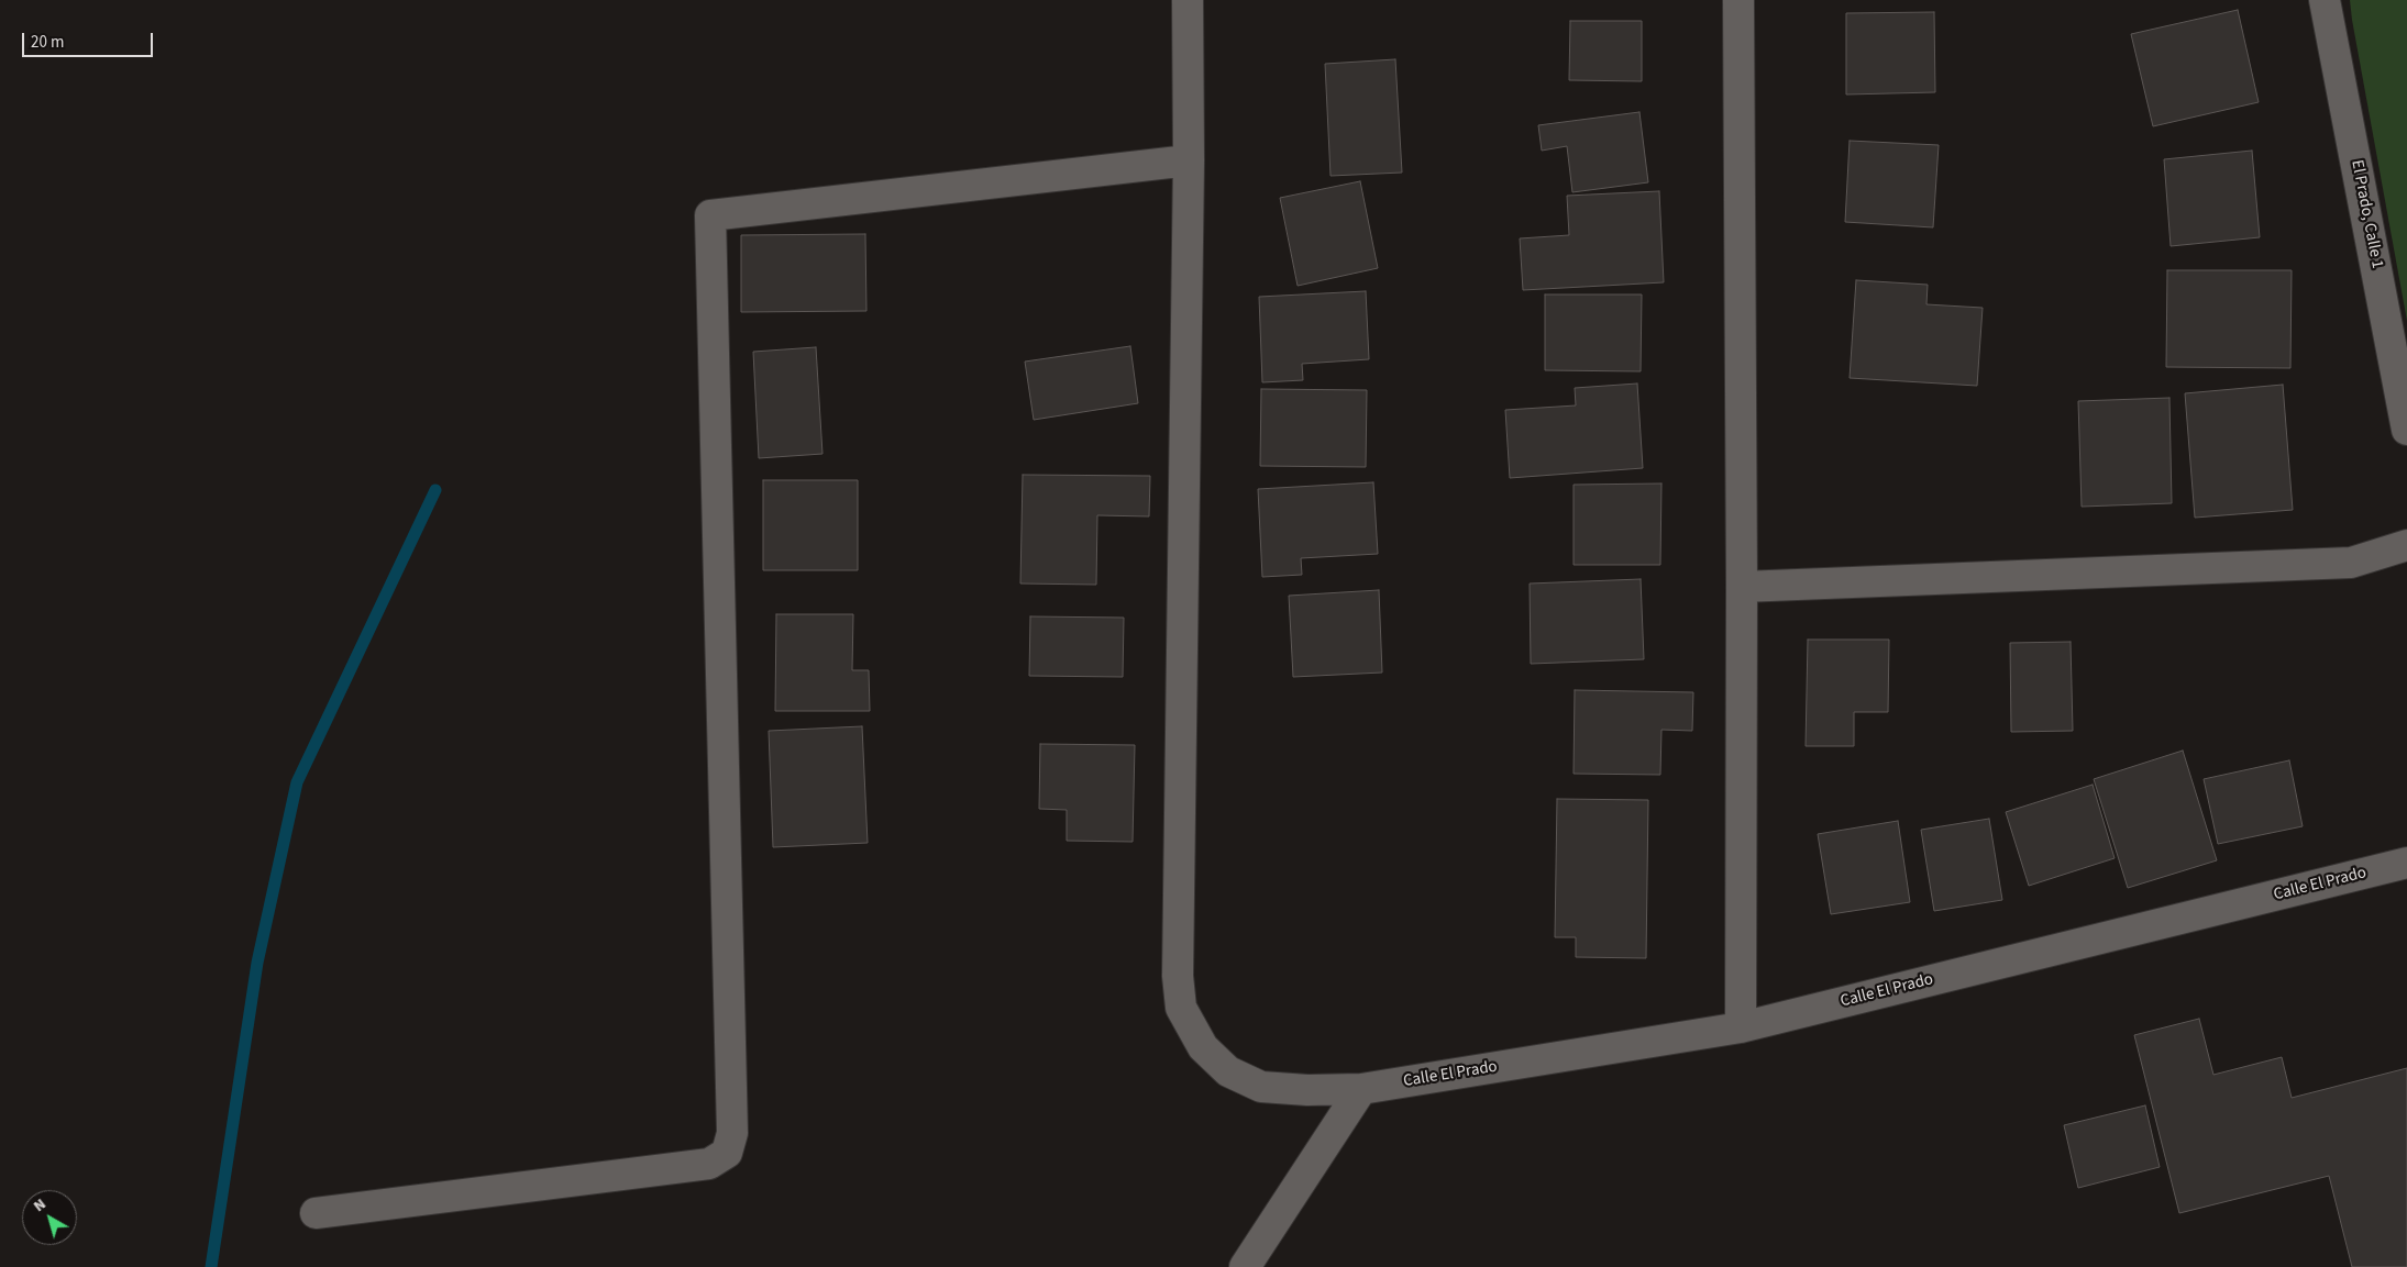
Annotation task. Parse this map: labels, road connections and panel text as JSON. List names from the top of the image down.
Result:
{
  "streets": {
    "street": ["El Prado, Calle 1", "Calle El Prado"]
  },
  "scale_bar": "20 m",
  "north": "top left"
}
